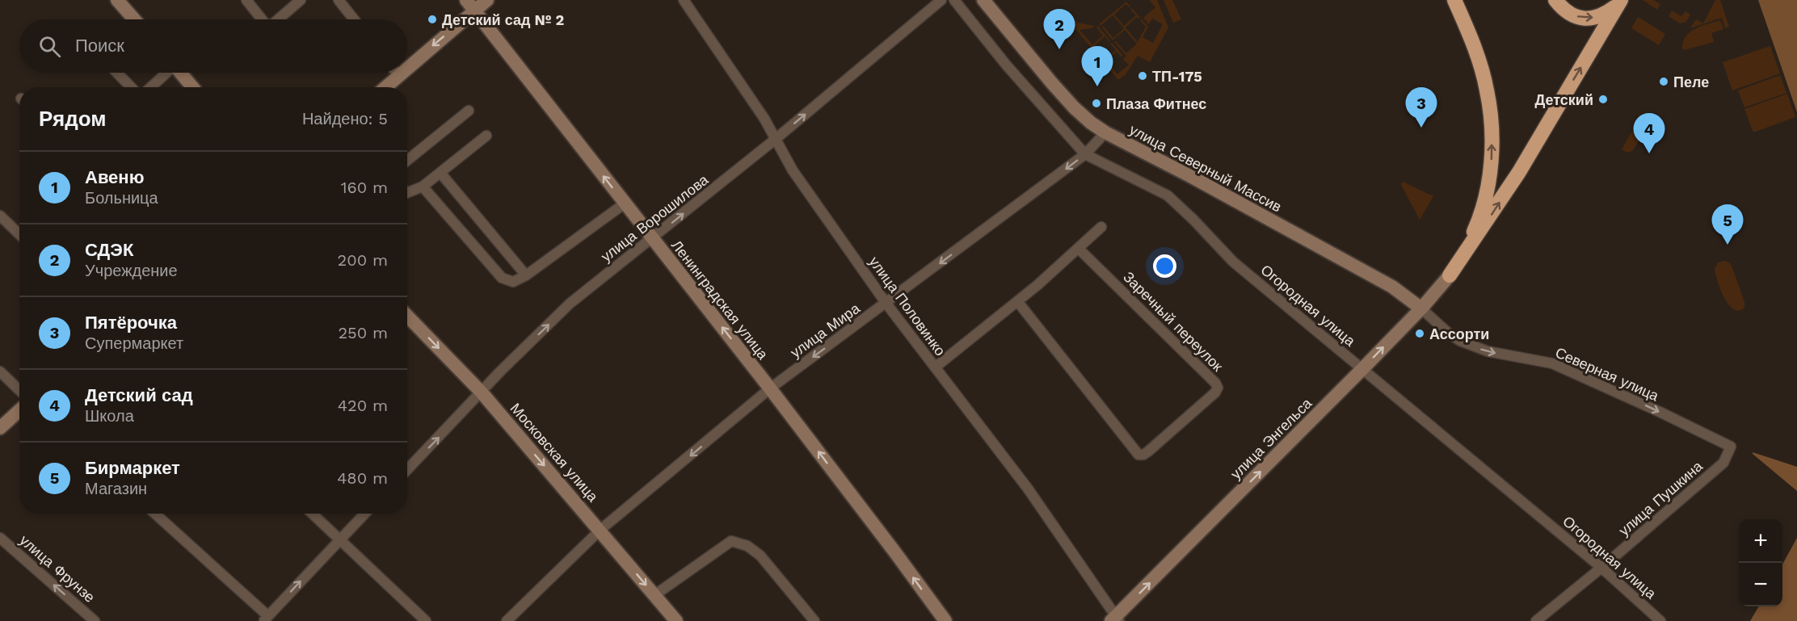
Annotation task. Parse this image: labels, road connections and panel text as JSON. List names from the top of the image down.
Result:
{
  "streets": {
    "street": [
      "улица Северный Массив",
      "улица Ворошилова",
      "Ленинградская улица",
      "Огородная улица",
      "улица Половинко",
      "Заречный переулок",
      "улица Мира",
      "Северная улица",
      "улица Энгельса",
      "Московская улица",
      "улица Пушкина",
      "улица Фрунзе"
    ]
  },
  "crossings": [
    ["улица Северный Массив", "улица Мира"],
    ["улица Северный Массив", "Северная улица"],
    ["улица Северный Массив", "улица Энгельса"],
    ["улица Ворошилова", "Ленинградская улица"],
    ["улица Ворошилова", "улица Половинко"],
    ["улица Ворошилова", "Московская улица"],
    ["Ленинградская улица", "улица Мира"],
    ["Огородная улица", "улица Мира"],
    ["Огородная улица", "улица Энгельса"],
    ["Огородная улица", "улица Пушкина"],
    ["улица Половинко", "улица Мира"],
    ["улица Половинко", "улица Энгельса"],
    ["улица Мира", "Московская улица"],
    ["Северная улица", "улица Энгельса"],
    ["Северная улица", "улица Пушкина"]
  ],
  "one_way": [
    "улица Ворошилова",
    "Ленинградская улица",
    "Северная улица",
    "улица Энгельса",
    "улица Фрунзе"
  ],
  "places": [
    "Детский сад № 2",
    "ТП-175",
    "Пеле",
    "Детский",
    "Плаза Фитнес",
    "Ассорти"
  ],
  "page": {
    "pins": [
      "2",
      "1",
      "3",
      "4",
      "5"
    ],
    "search": "Поиск",
    "heading": ["Рядом", "Найдено: 5"],
    "list": [
      {
        "mark": "1",
        "name": "Авеню",
        "note": "Больница",
        "value": "160 m"
      },
      {
        "mark": "2",
        "name": "СДЭК",
        "note": "Учреждение",
        "value": "200 m"
      },
      {
        "mark": "3",
        "name": "Пятёрочка",
        "note": "Супермаркет",
        "value": "250 m"
      },
      {
        "mark": "4",
        "name": "Детский сад",
        "note": "Школа",
        "value": "420 m"
      },
      {
        "mark": "5",
        "name": "Бирмаркет",
        "note": "Магазин",
        "value": "480 m"
      }
    ],
    "map_buttons": ["+", "−"]
  }
}
